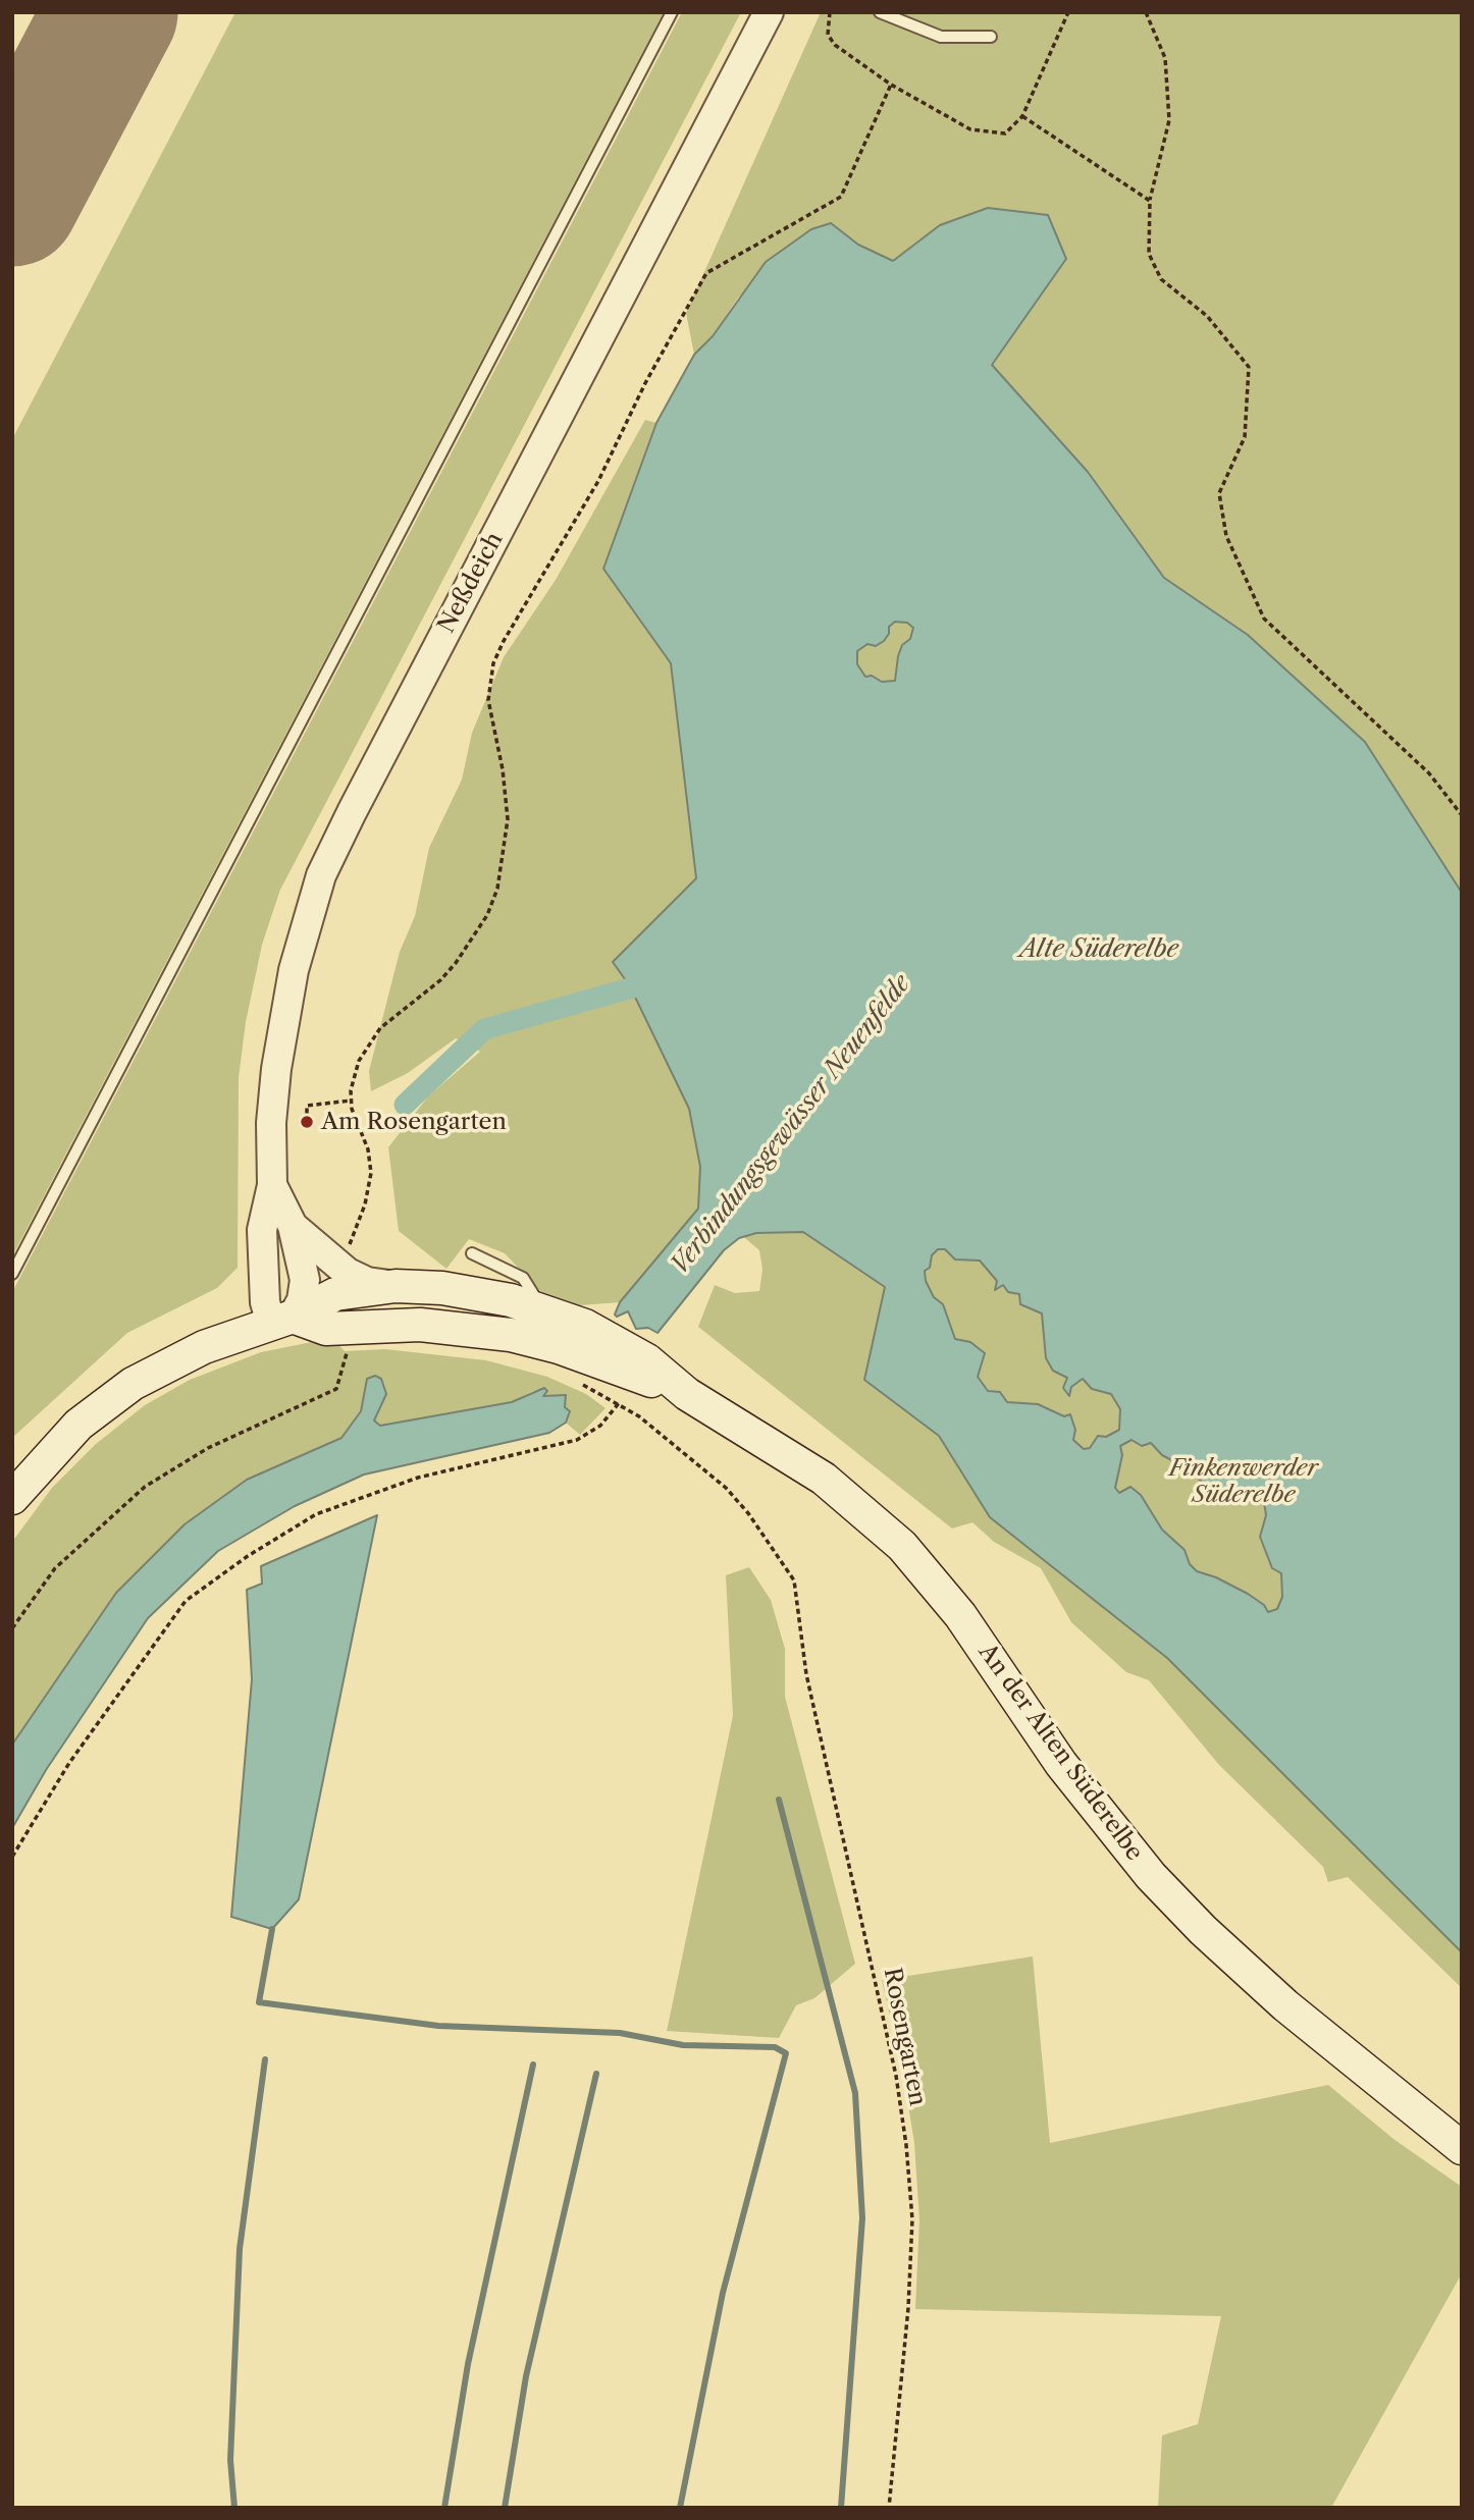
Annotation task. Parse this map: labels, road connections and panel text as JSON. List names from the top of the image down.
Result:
{
  "streets": {
    "main road": ["An der Alten Süderelbe"],
    "street": ["Neßdeich"],
    "path": ["Rosengarten"]
  },
  "crossings": [
    ["Neßdeich", "An der Alten Süderelbe"]
  ],
  "water": ["Alte Süderelbe", "Verbindungsgewässer Neuenfelde"],
  "parks": ["Finkenwerder Süderelbe"],
  "places": ["Am Rosengarten"]
}
